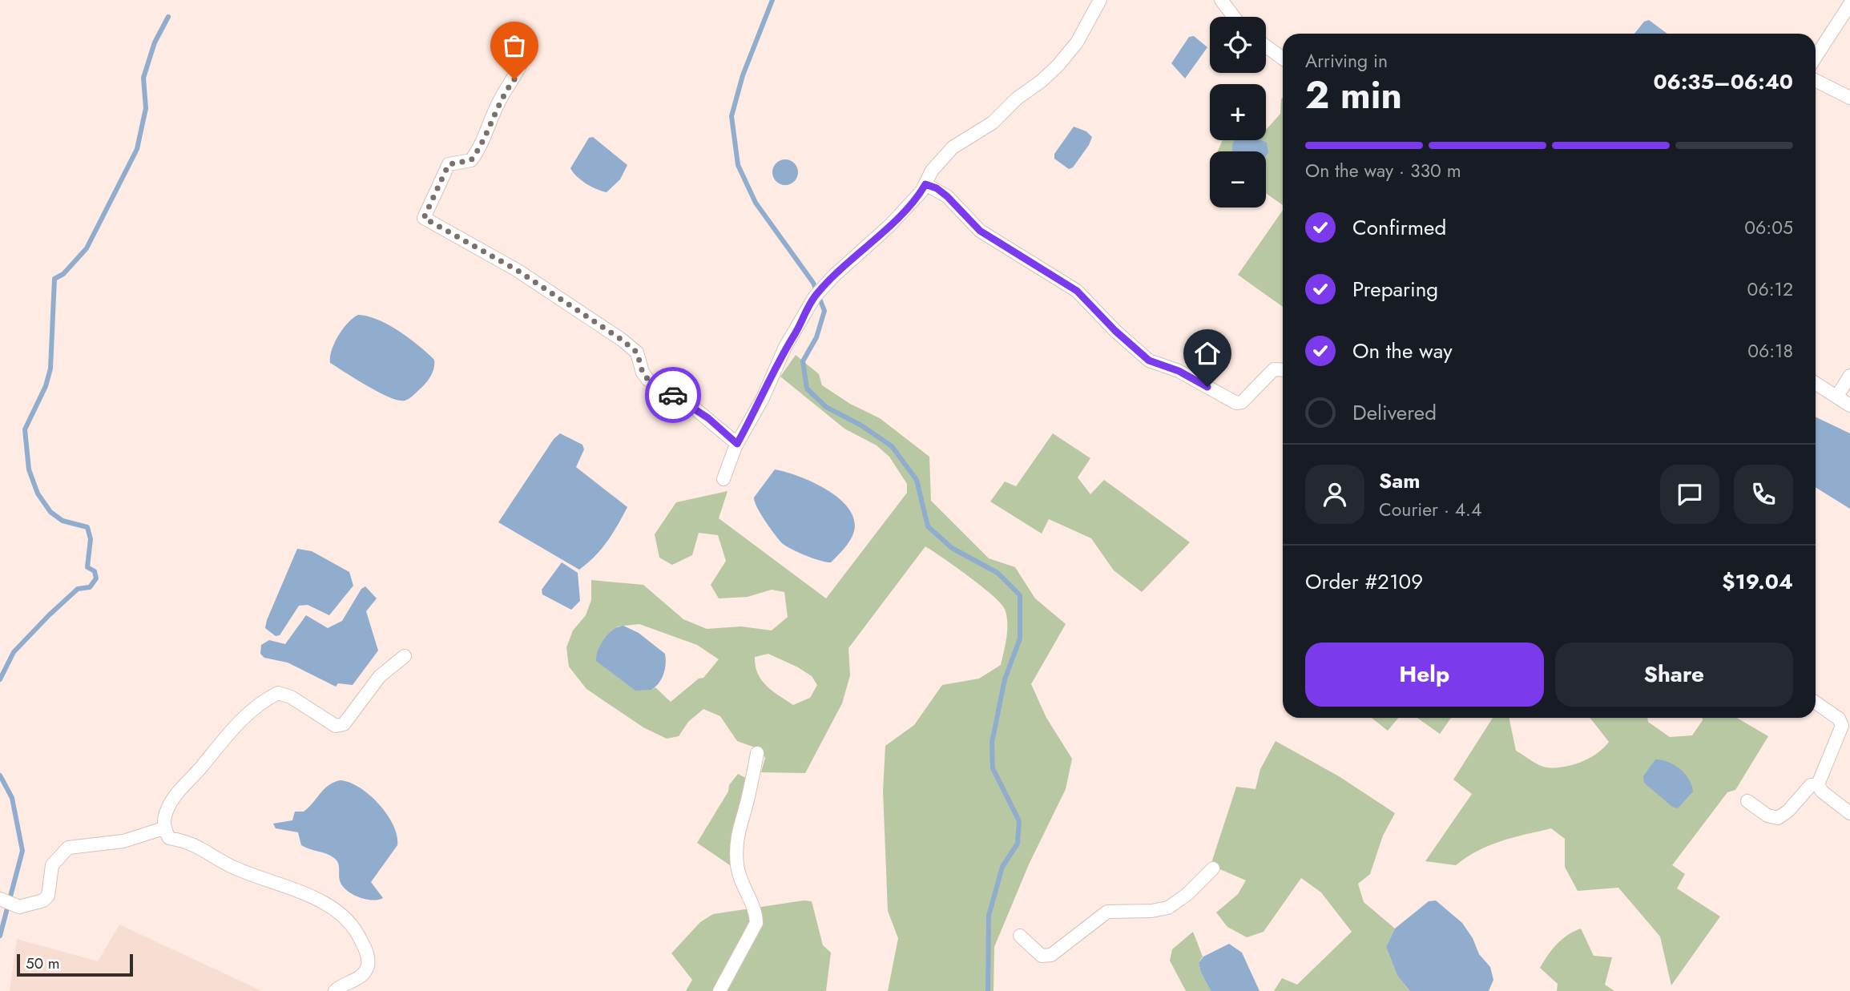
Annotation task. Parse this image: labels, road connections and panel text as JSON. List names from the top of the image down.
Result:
{
  "scale_bar": "50 m",
  "page": {
    "map_buttons": ["+", "−"],
    "heading": ["2 min", "Arriving in", "06:35–06:40"],
    "panel": [
      "Sam",
      "Courier · 4.4",
      "Order #2109",
      "$19.04"
    ],
    "bar": "On the way · 330 m",
    "list": [
      ["Confirmed", "06:05"],
      ["Preparing", "06:12"],
      ["On the way", "06:18"],
      "Delivered"
    ],
    "buttons": ["Help", "Share"],
    "scale": "50 m"
  }
}
